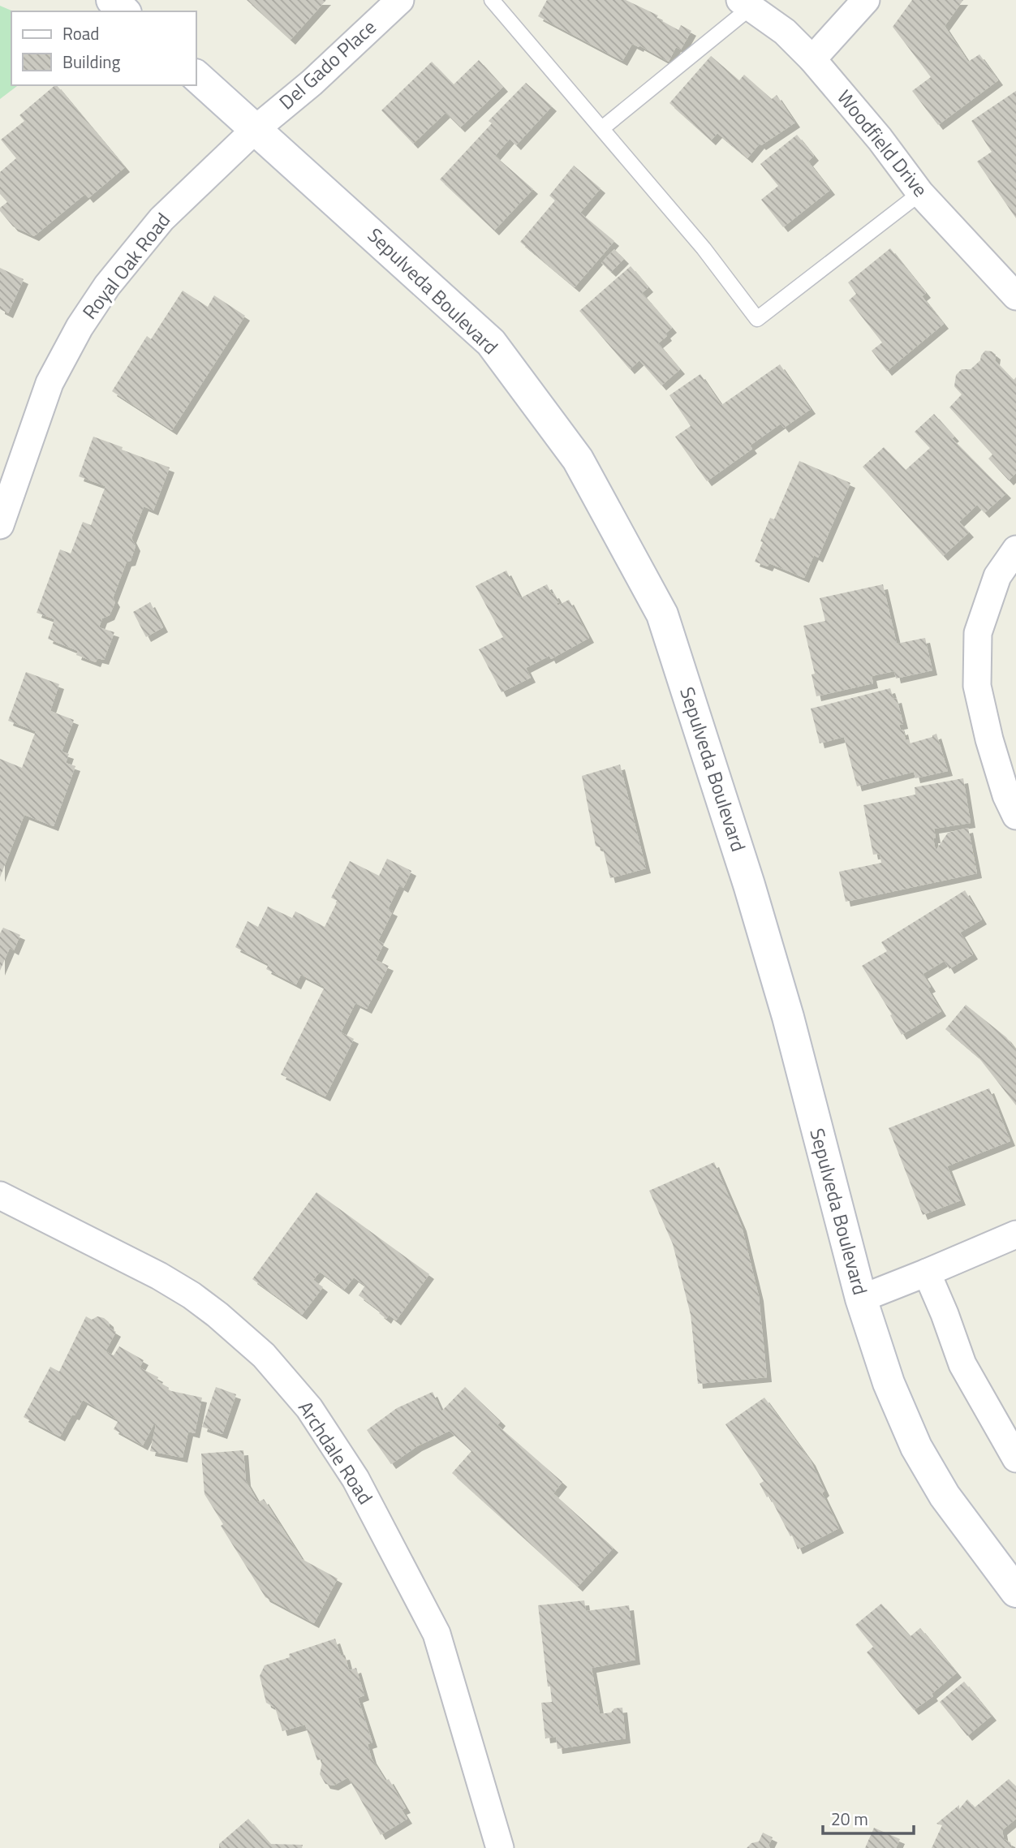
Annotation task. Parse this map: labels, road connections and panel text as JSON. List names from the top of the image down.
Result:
{
  "streets": {
    "main road": ["Sepulveda Boulevard"],
    "street": [
      "Del Gado Place",
      "Woodfield Drive",
      "Royal Oak Road",
      "Archdale Road"
    ]
  },
  "crossings": [
    ["Del Gado Place", "Royal Oak Road"],
    ["Del Gado Place", "Sepulveda Boulevard"],
    ["Royal Oak Road", "Sepulveda Boulevard"]
  ],
  "legend": ["Road", "Building"],
  "scale_bar": "20 m"
}
